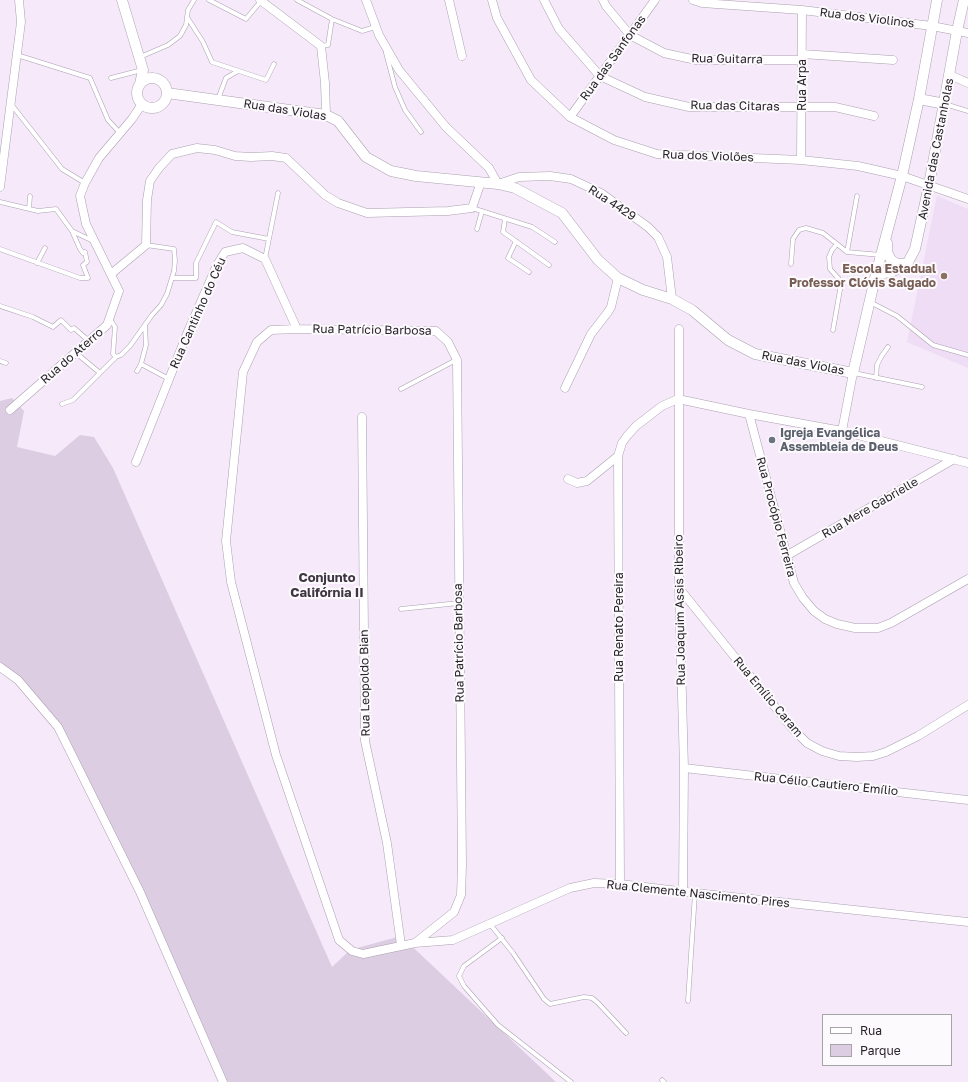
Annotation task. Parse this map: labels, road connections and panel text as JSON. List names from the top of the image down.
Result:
{
  "streets": {
    "street": [
      "Rua dos Violinos",
      "Rua das Sanfonas",
      "Rua Guitarra",
      "Rua Arpa",
      "Rua das Citaras",
      "Rua das Violas",
      "Avenida das Castanholas",
      "Rua dos Violões",
      "Rua 4429",
      "Rua Cantinho do Céu",
      "Rua Patrício Barbosa",
      "Rua do Aterro",
      "Rua Mere Gabrielle",
      "Rua Procópio Ferreira",
      "Rua Joaquim Assis Ribeiro",
      "Rua Renato Pereira",
      "Rua Leopoldo Bian",
      "Rua Emílio Caram",
      "Rua Célio Cautiero Emílio",
      "Rua Clemente Nascimento Pires"
    ]
  },
  "crossings": [
    ["Rua dos Violinos", "Rua Arpa"],
    ["Rua dos Violinos", "Avenida das Castanholas"],
    ["Rua das Sanfonas", "Rua Guitarra"],
    ["Rua das Sanfonas", "Rua das Citaras"],
    ["Rua das Sanfonas", "Rua dos Violões"],
    ["Rua Guitarra", "Rua Arpa"],
    ["Rua Arpa", "Rua das Citaras"],
    ["Rua Arpa", "Rua dos Violões"],
    ["Rua das Violas", "Rua 4429"],
    ["Rua das Violas", "Rua do Aterro"],
    ["Avenida das Castanholas", "Rua dos Violões"],
    ["Rua Patrício Barbosa", "Rua Leopoldo Bian"],
    ["Rua Patrício Barbosa", "Rua Clemente Nascimento Pires"],
    ["Rua Mere Gabrielle", "Rua Procópio Ferreira"],
    ["Rua Joaquim Assis Ribeiro", "Rua Renato Pereira"],
    ["Rua Joaquim Assis Ribeiro", "Rua Emílio Caram"],
    ["Rua Joaquim Assis Ribeiro", "Rua Célio Cautiero Emílio"],
    ["Rua Joaquim Assis Ribeiro", "Rua Clemente Nascimento Pires"],
    ["Rua Renato Pereira", "Rua Clemente Nascimento Pires"]
  ],
  "districts": ["Conjunto Califórnia II"],
  "places": ["Escola Estadual Professor Clóvis Salgado", "Igreja Evangélica Assembleia de Deus"],
  "legend": ["Rua", "Parque"]
}
